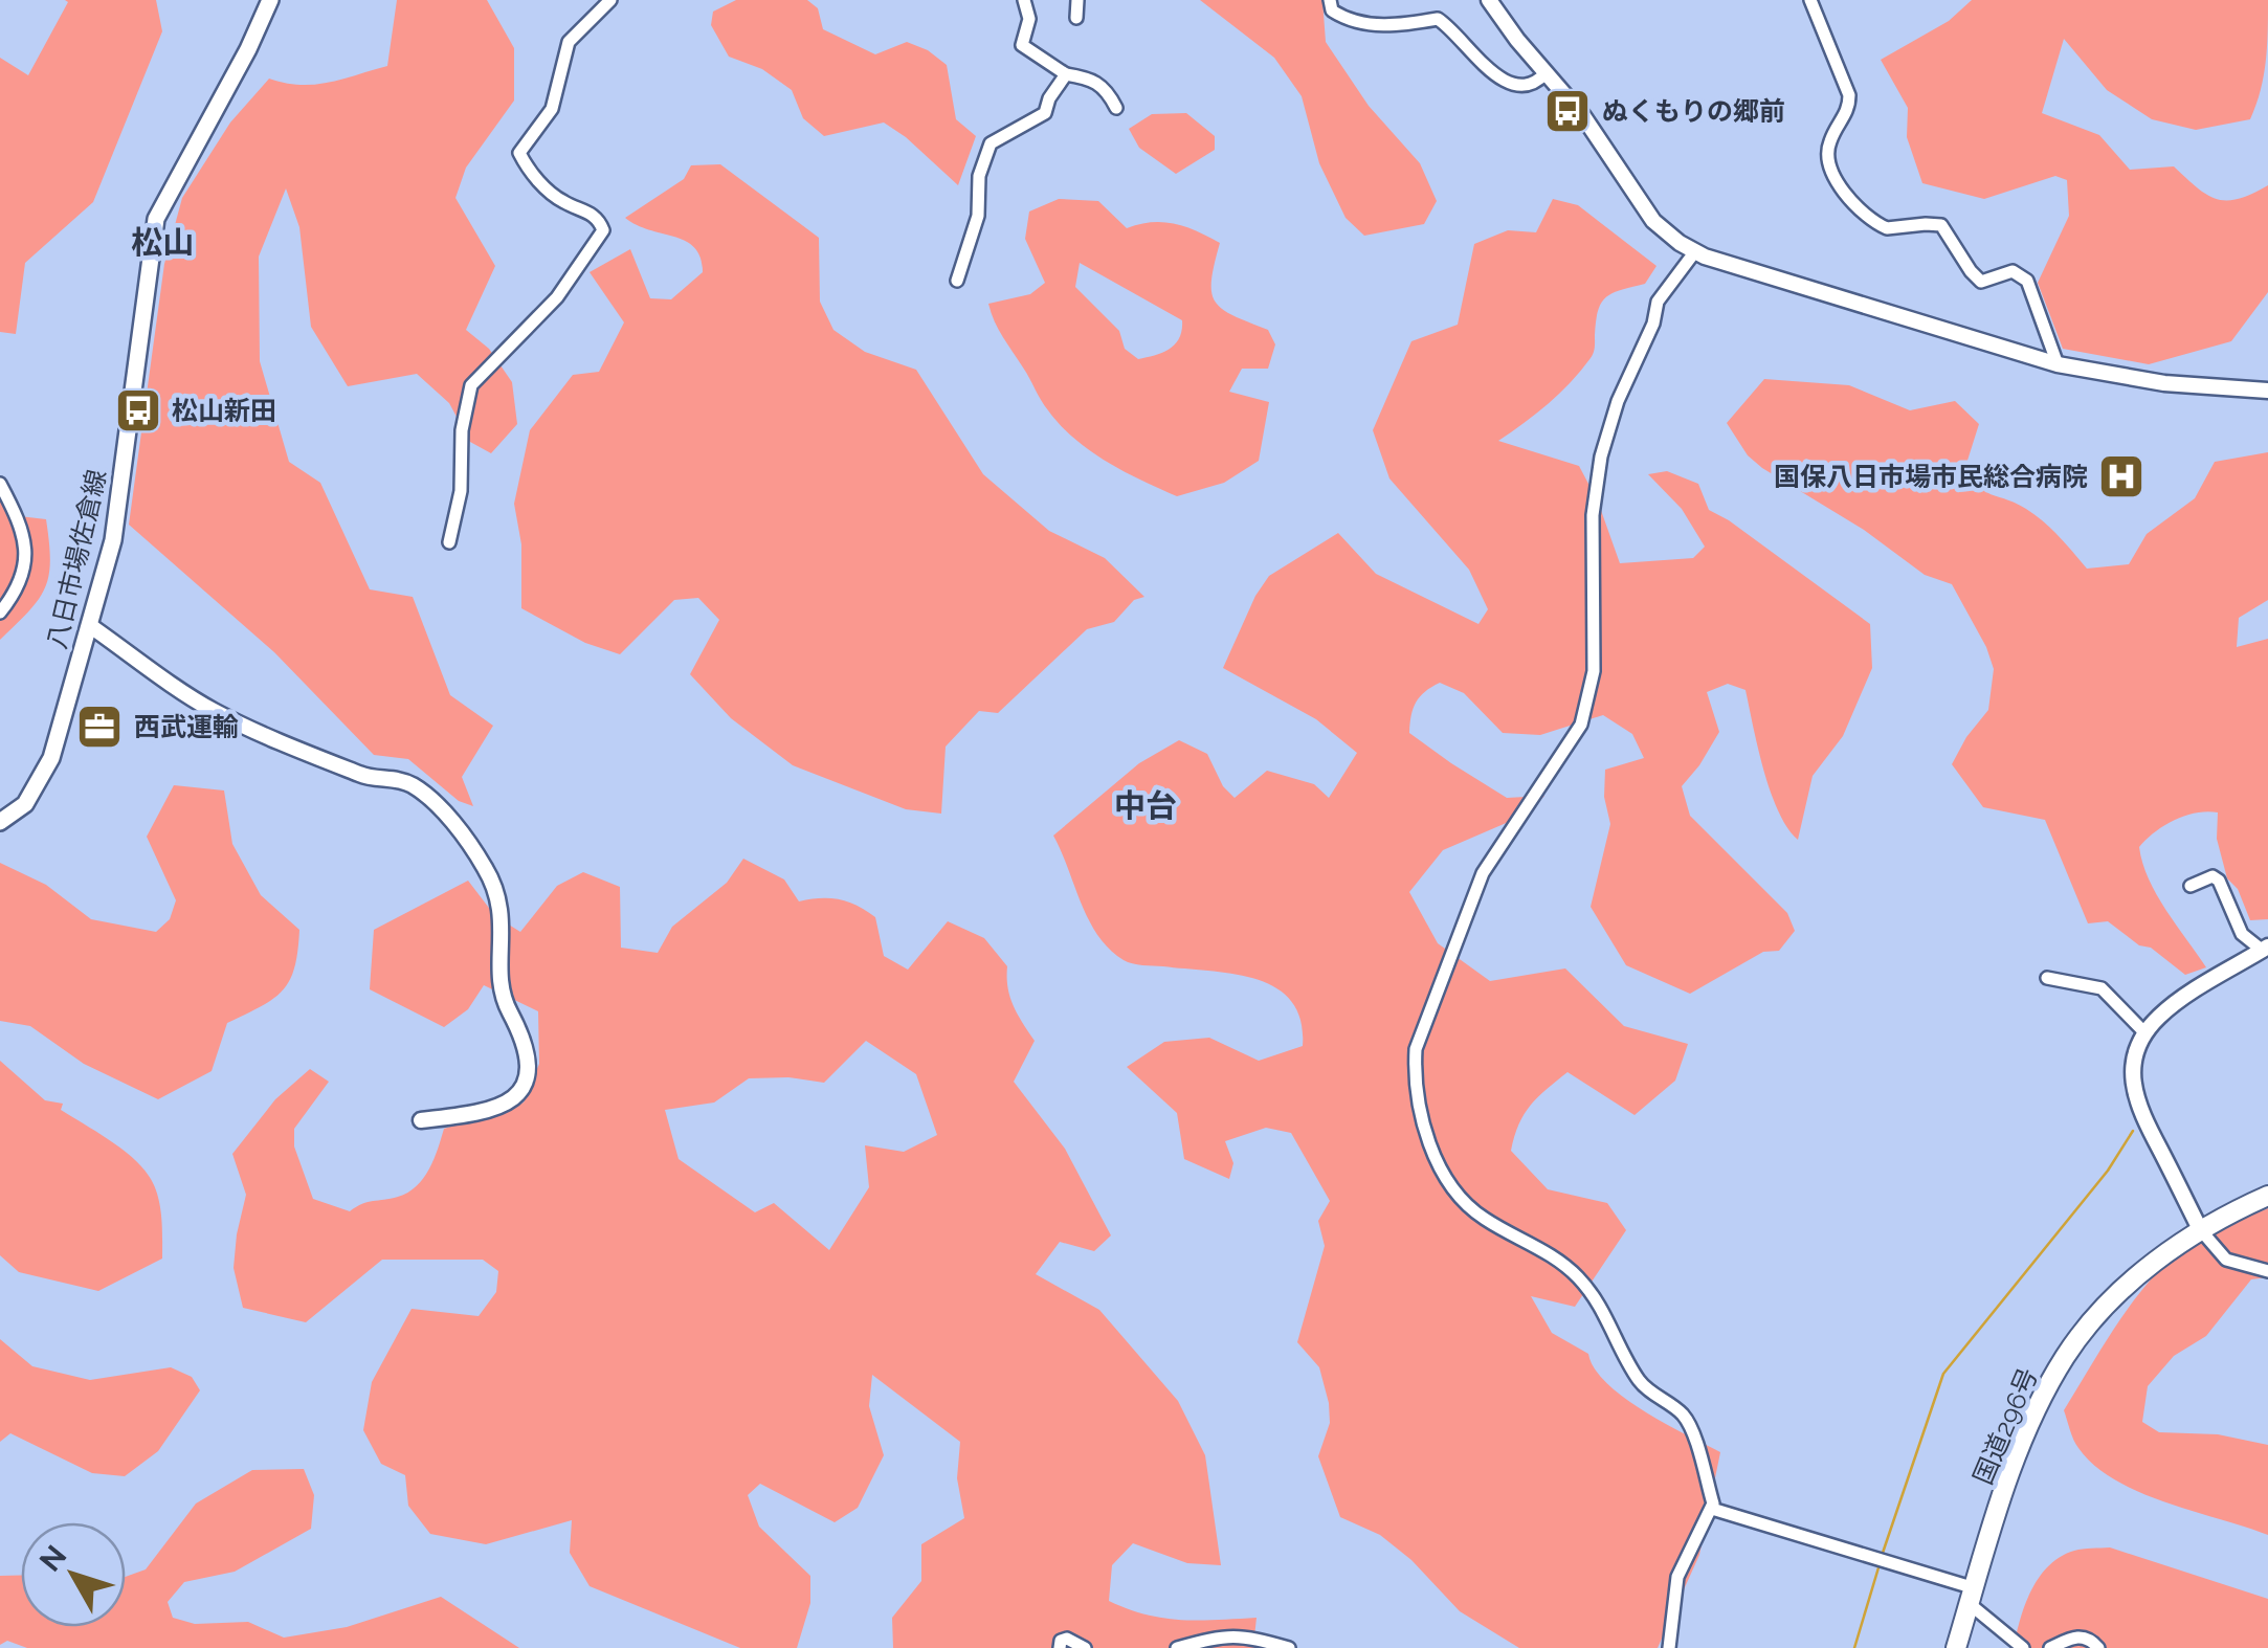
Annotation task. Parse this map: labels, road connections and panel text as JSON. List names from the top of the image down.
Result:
{
  "streets": {
    "highway": ["国道296号"],
    "main road": ["八日市場佐倉線"]
  },
  "districts": ["松山", "中台"],
  "places": {
    "bus stop": ["ぬくもりの郷前", "松山新田"],
    "hospital": ["国保八日市場市民総合病院"],
    "office": ["西武運輸"]
  },
  "north": "top left"
}
